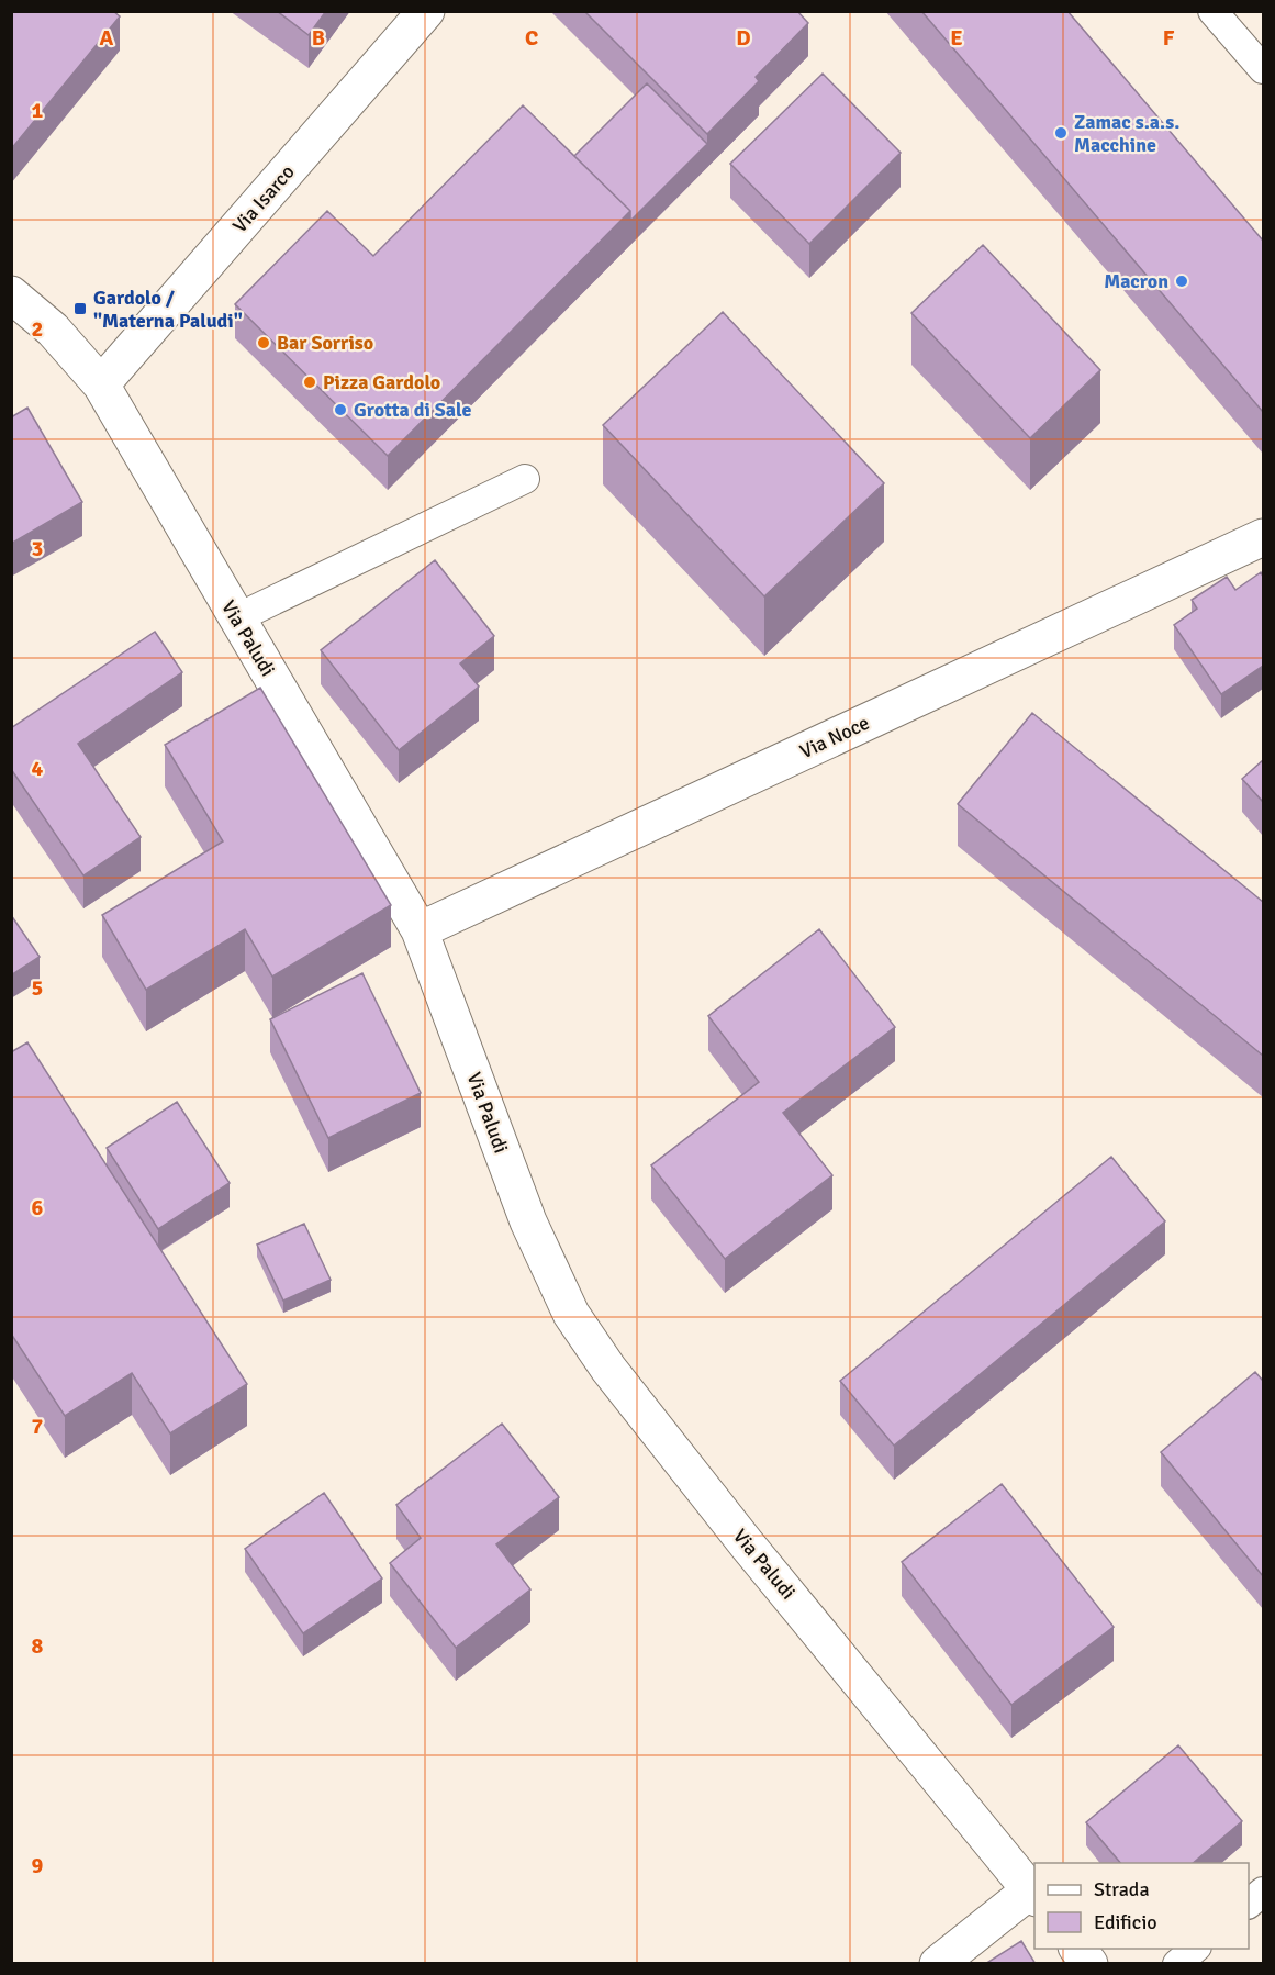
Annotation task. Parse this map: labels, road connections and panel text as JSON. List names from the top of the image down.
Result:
{
  "streets": {
    "street": ["Via Isarco", "Via Paludi", "Via Noce"]
  },
  "crossings": [
    ["Via Isarco", "Via Paludi"],
    ["Via Paludi", "Via Noce"]
  ],
  "places": {
    "other": [
      "Zamac s.a.s. Macchine",
      "Macron",
      "Bar Sorriso",
      "Pizza Gardolo",
      "Grotta di Sale"
    ],
    "transit": ["Gardolo / \"Materna Paludi\""]
  },
  "legend": ["Strada", "Edificio"],
  "grid": {
    "columns": [
      "A",
      "B",
      "C",
      "D",
      "E",
      "F"
    ],
    "rows": [
      "1",
      "2",
      "3",
      "4",
      "5",
      "6",
      "7",
      "8",
      "9"
    ]
  }
}
